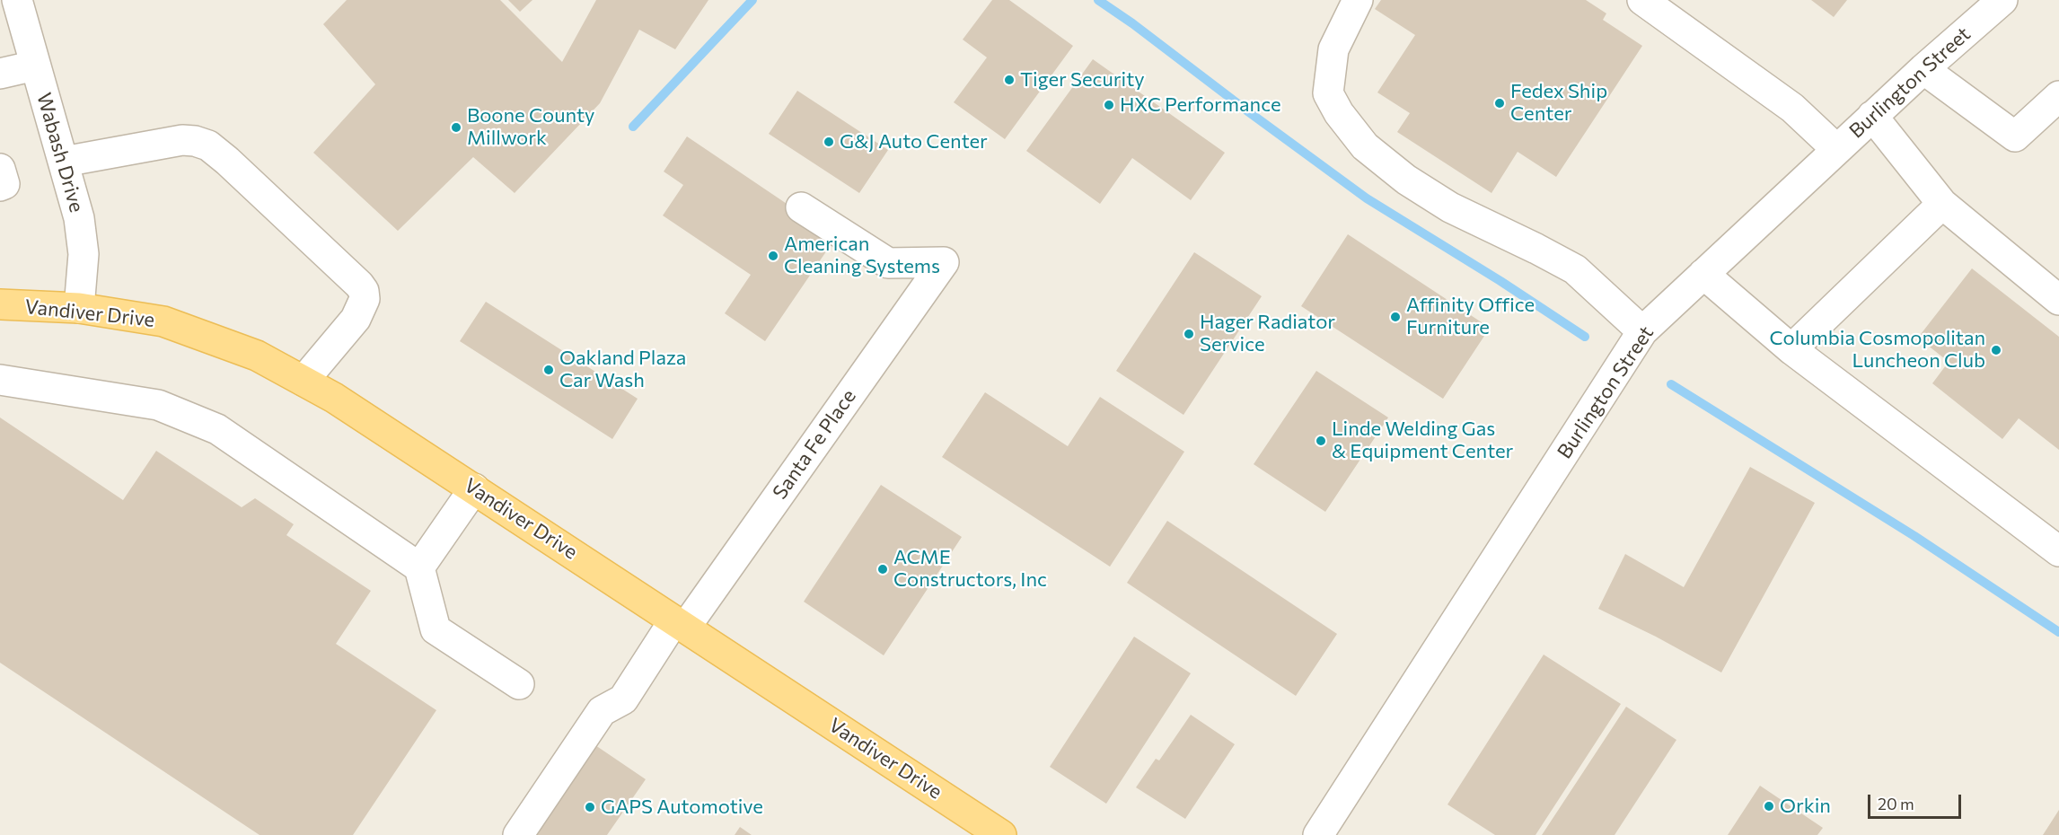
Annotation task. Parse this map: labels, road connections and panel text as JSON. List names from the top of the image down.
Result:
{
  "streets": {
    "main road": ["Vandiver Drive"],
    "street": ["Burlington Street", "Wabash Drive", "Santa Fe Place"]
  },
  "crossings": [
    ["Wabash Drive", "Vandiver Drive"],
    ["Vandiver Drive", "Santa Fe Place"]
  ],
  "places": [
    "Tiger Security",
    "Fedex Ship Center",
    "HXC Performance",
    "Boone County Millwork",
    "G&J Auto Center",
    "American Cleaning Systems",
    "Affinity Office Furniture",
    "Hager Radiator Service",
    "Columbia Cosmopolitan Luncheon Club",
    "Oakland Plaza Car Wash",
    "Linde Welding Gas & Equipment Center",
    "ACME Constructors, Inc",
    "Orkin",
    "GAPS Automotive"
  ],
  "scale_bar": "20 m"
}
